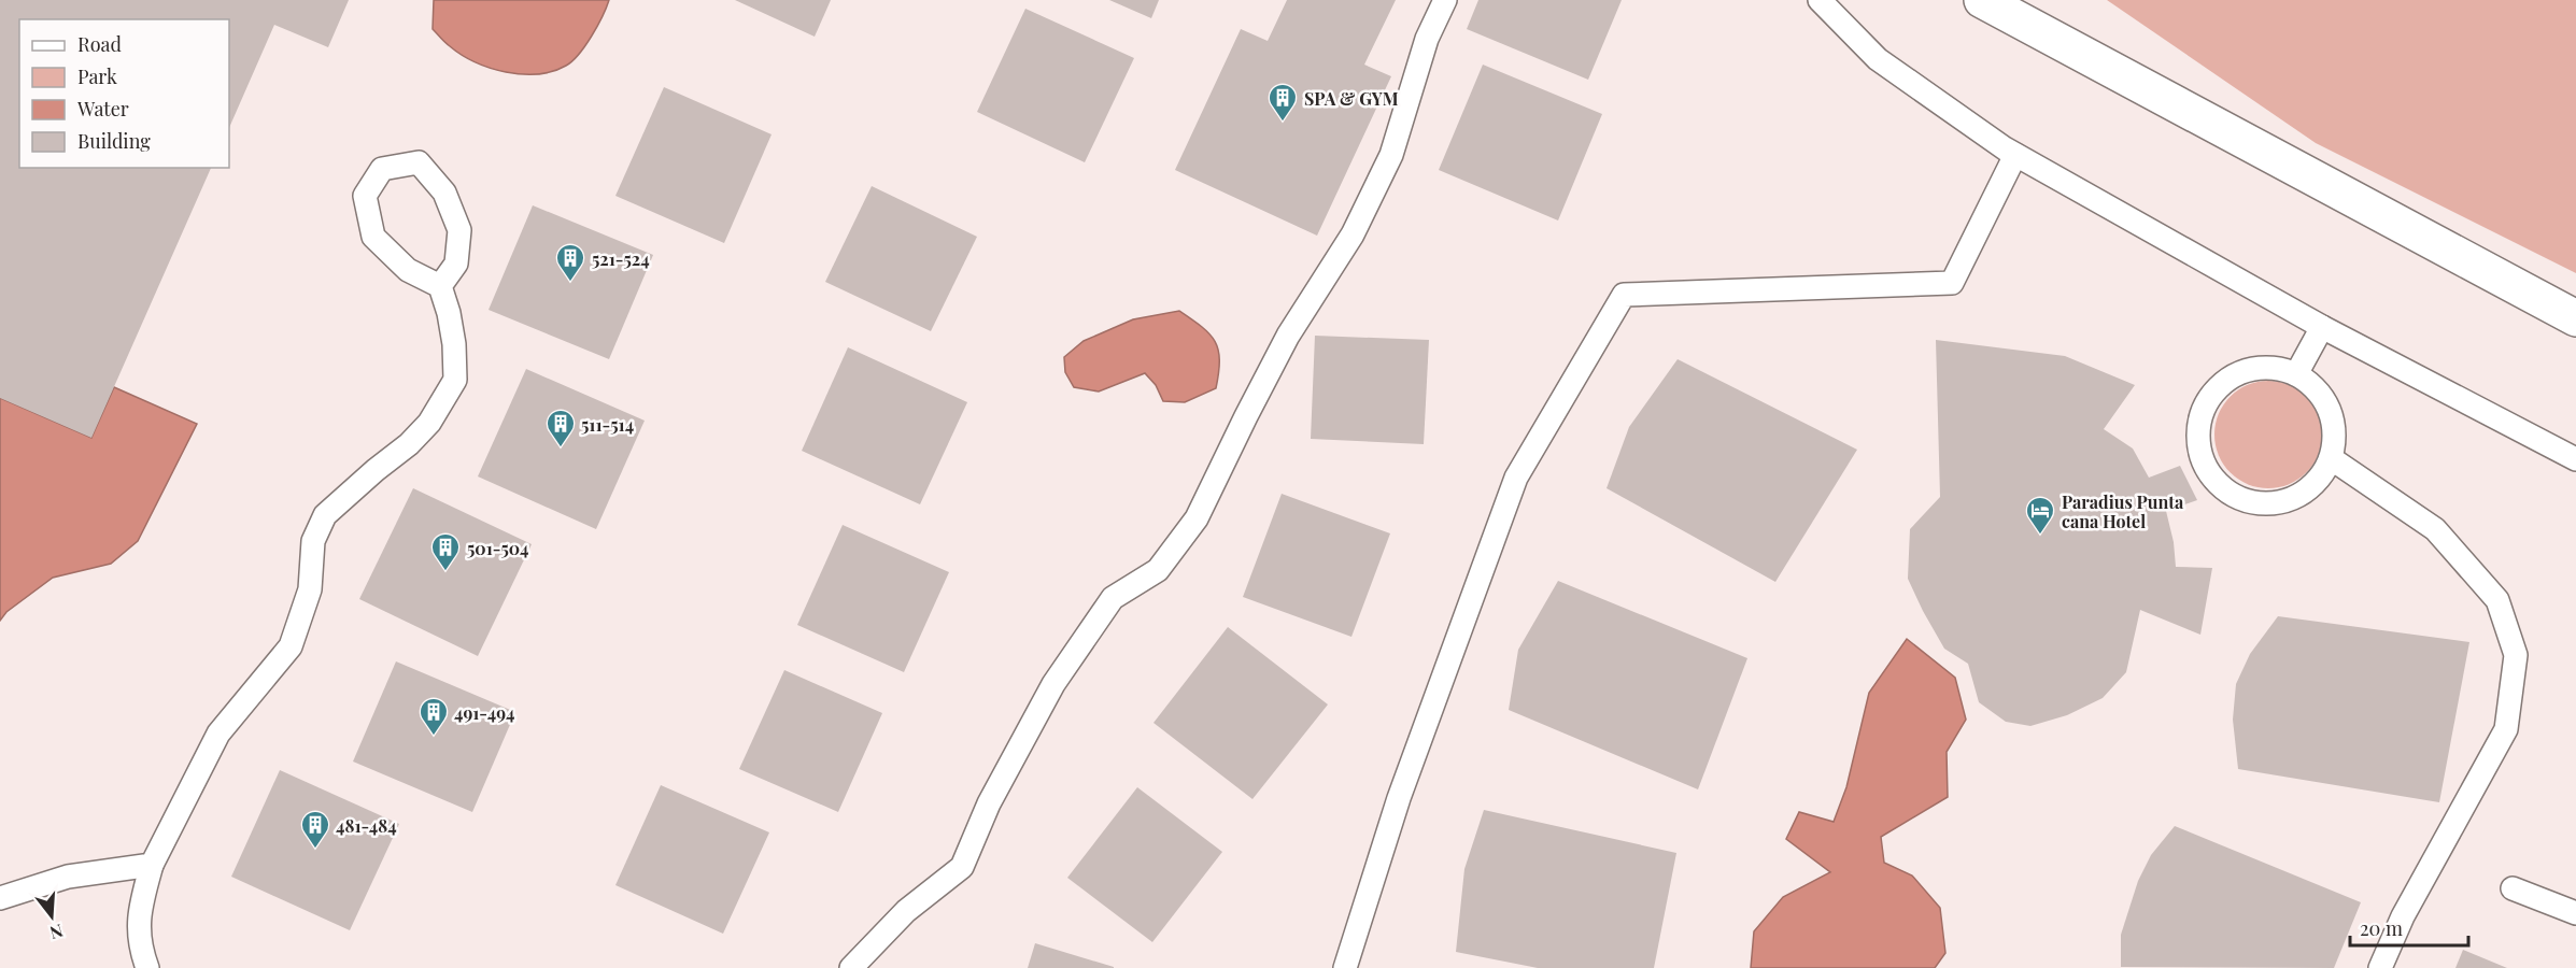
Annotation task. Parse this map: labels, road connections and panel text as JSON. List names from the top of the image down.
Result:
{
  "places": {
    "building": [
      "SPA & GYM",
      "521-524",
      "511-514",
      "501-504",
      "491-494",
      "481-484"
    ],
    "hotel": ["Paradius Punta cana Hotel"]
  },
  "legend": [
    "Road",
    "Park",
    "Water",
    "Building"
  ],
  "scale_bar": "20 m",
  "north": "bottom"
}
